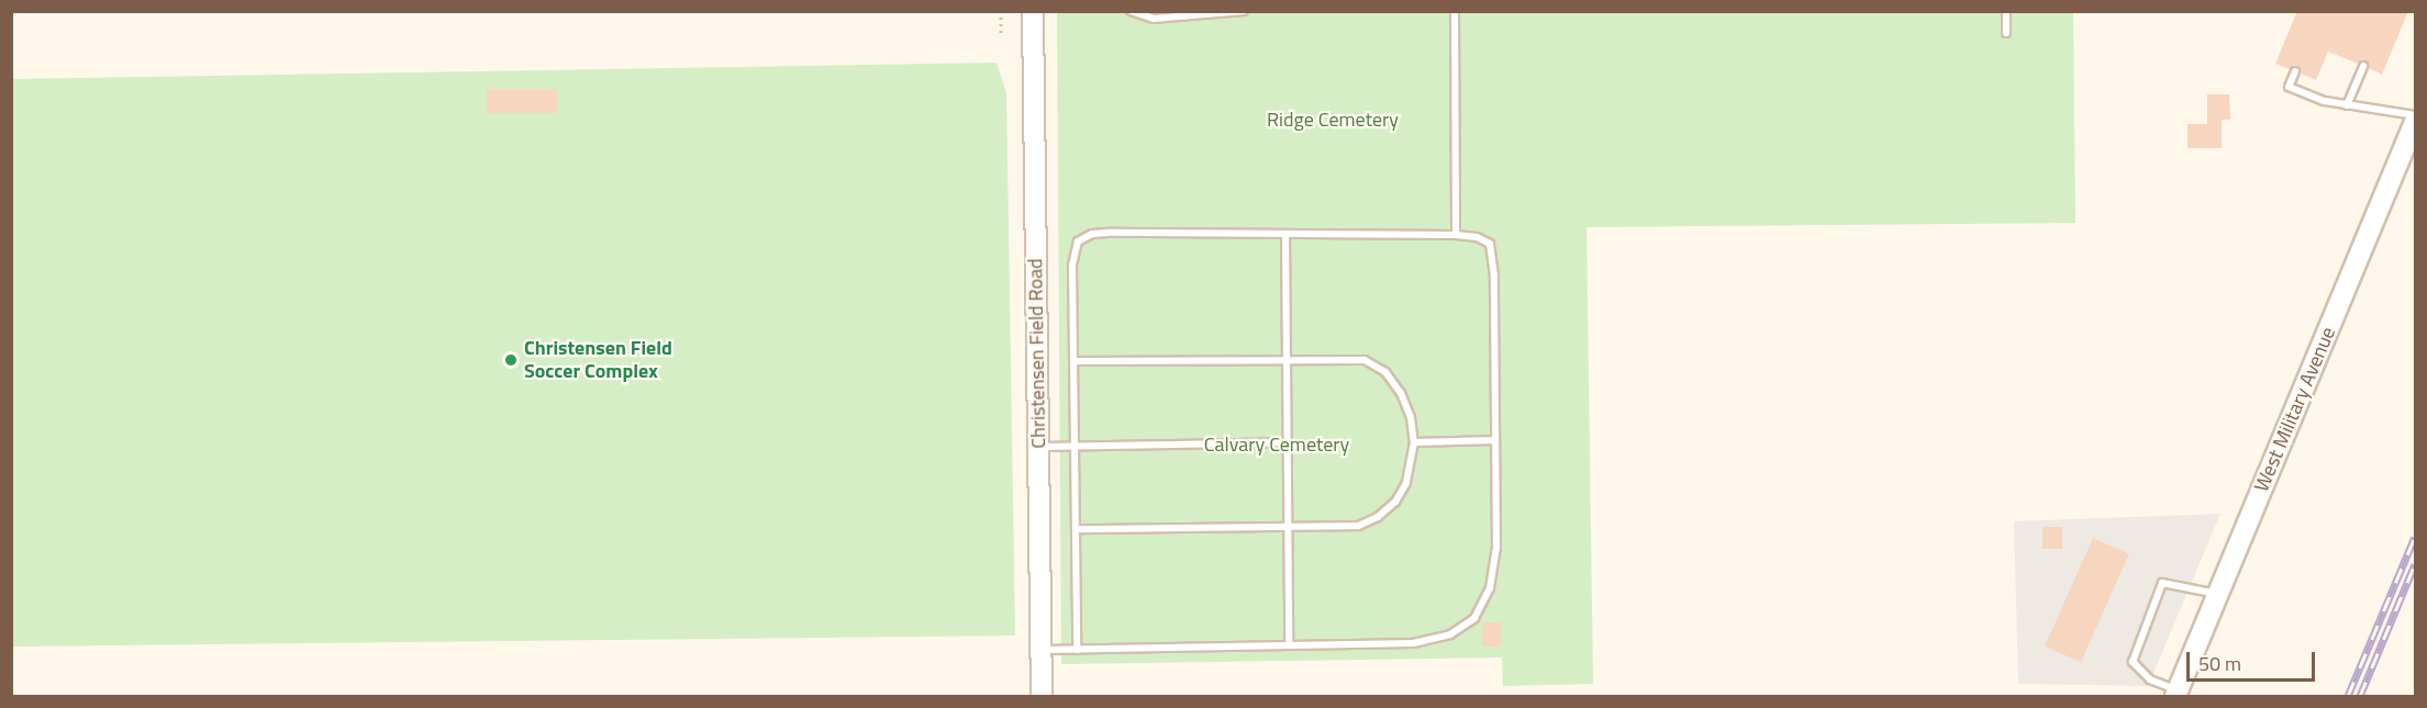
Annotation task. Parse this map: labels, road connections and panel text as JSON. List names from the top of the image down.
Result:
{
  "streets": {
    "street": ["Christensen Field Road", "West Military Avenue"]
  },
  "parks": ["Ridge Cemetery", "Calvary Cemetery"],
  "places": ["Christensen Field Soccer Complex"],
  "scale_bar": "50 m"
}
